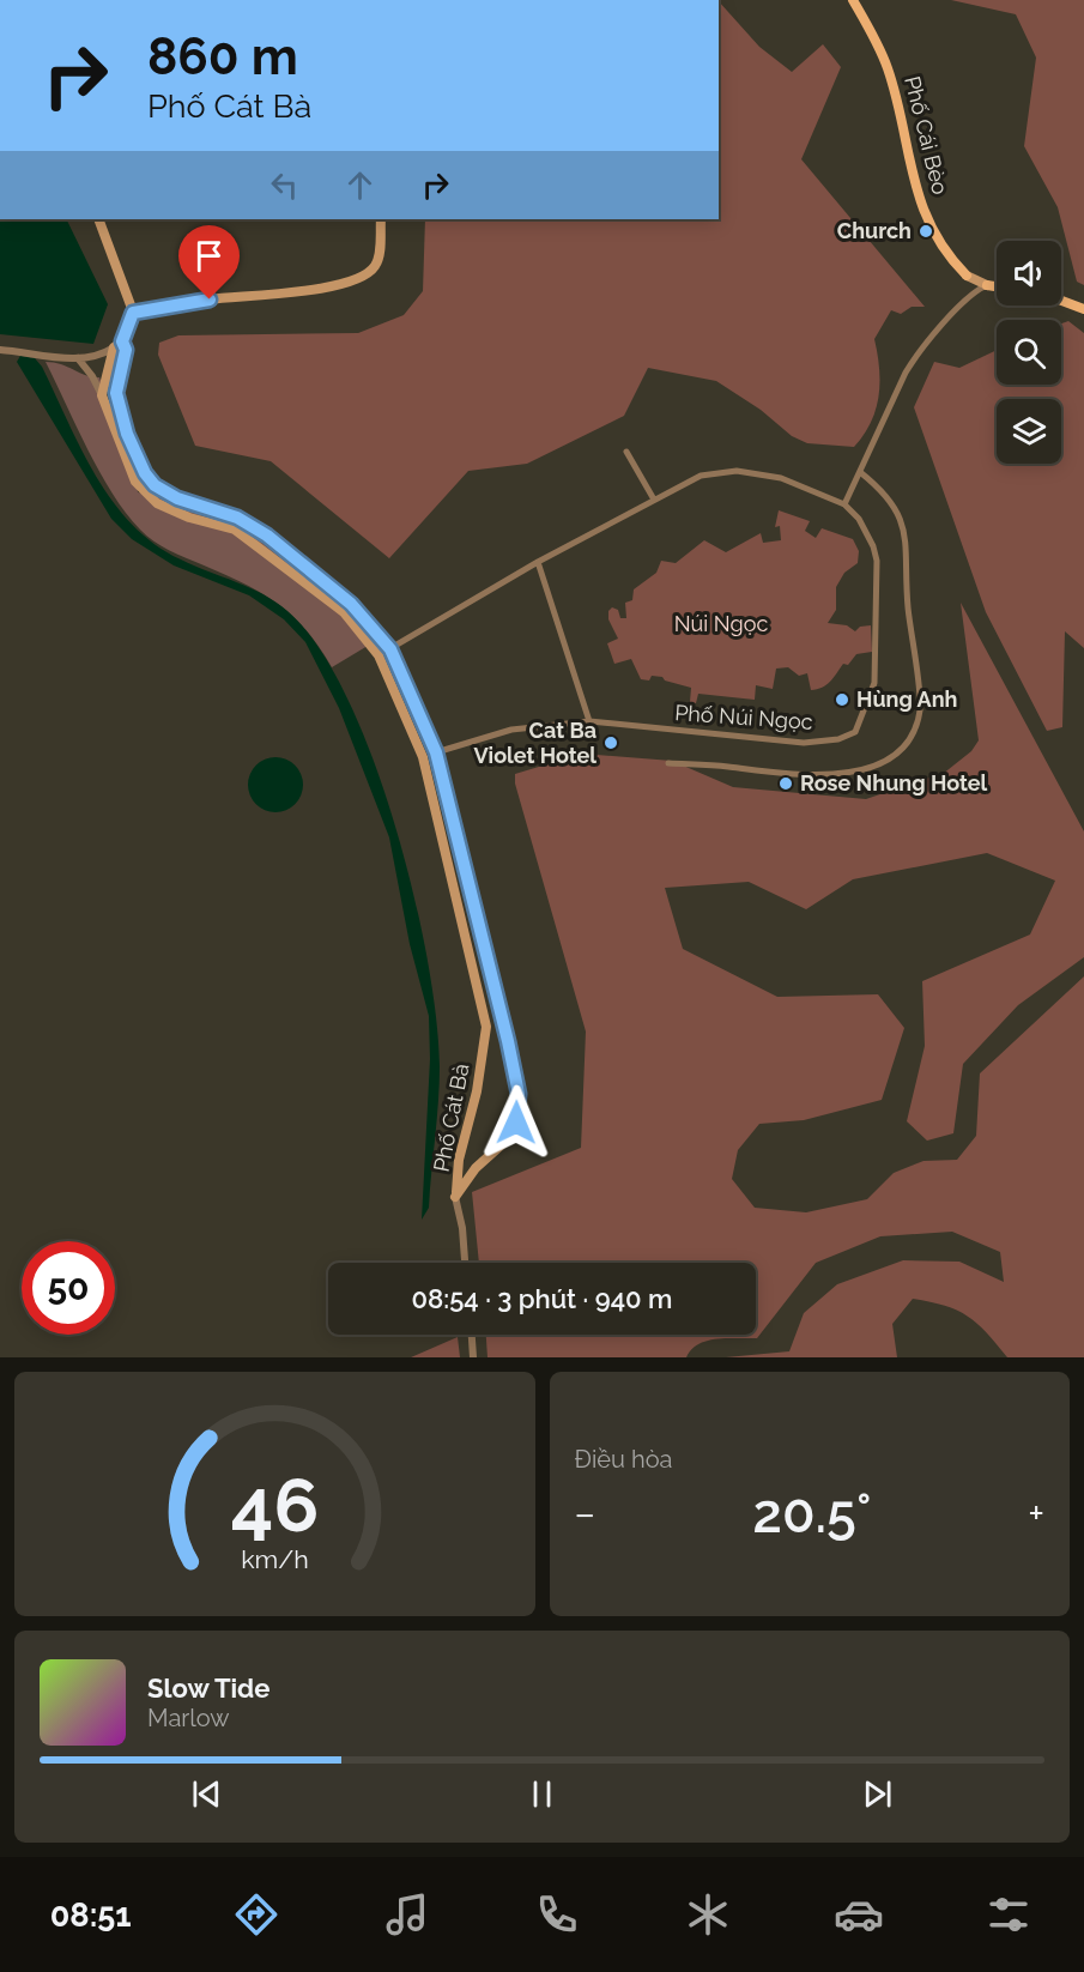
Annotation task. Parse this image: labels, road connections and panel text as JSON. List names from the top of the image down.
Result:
{
  "streets": {
    "main road": ["Phố Cái Bèo", "Phố Cát Bà"],
    "street": ["Phố Núi Ngọc"]
  },
  "crossings": [
    ["Phố Núi Ngọc", "Phố Cát Bà"]
  ],
  "parks": ["Núi Ngọc"],
  "places": [
    "Church",
    "Hùng Anh",
    "Cat Ba Violet Hotel",
    "Rose Nhung Hotel"
  ],
  "page": {
    "turn": ["860 m", "Phố Cát Bà"],
    "limit": "50",
    "trip": "08:54 · 3 phút · 940 m",
    "tile": "Điều hòa",
    "heat": ["−", "20.5°", "+"],
    "song": ["Slow Tide", "Marlow"],
    "tabs": "08:51",
    "gauge": ["46", "km/h"]
  }
}
